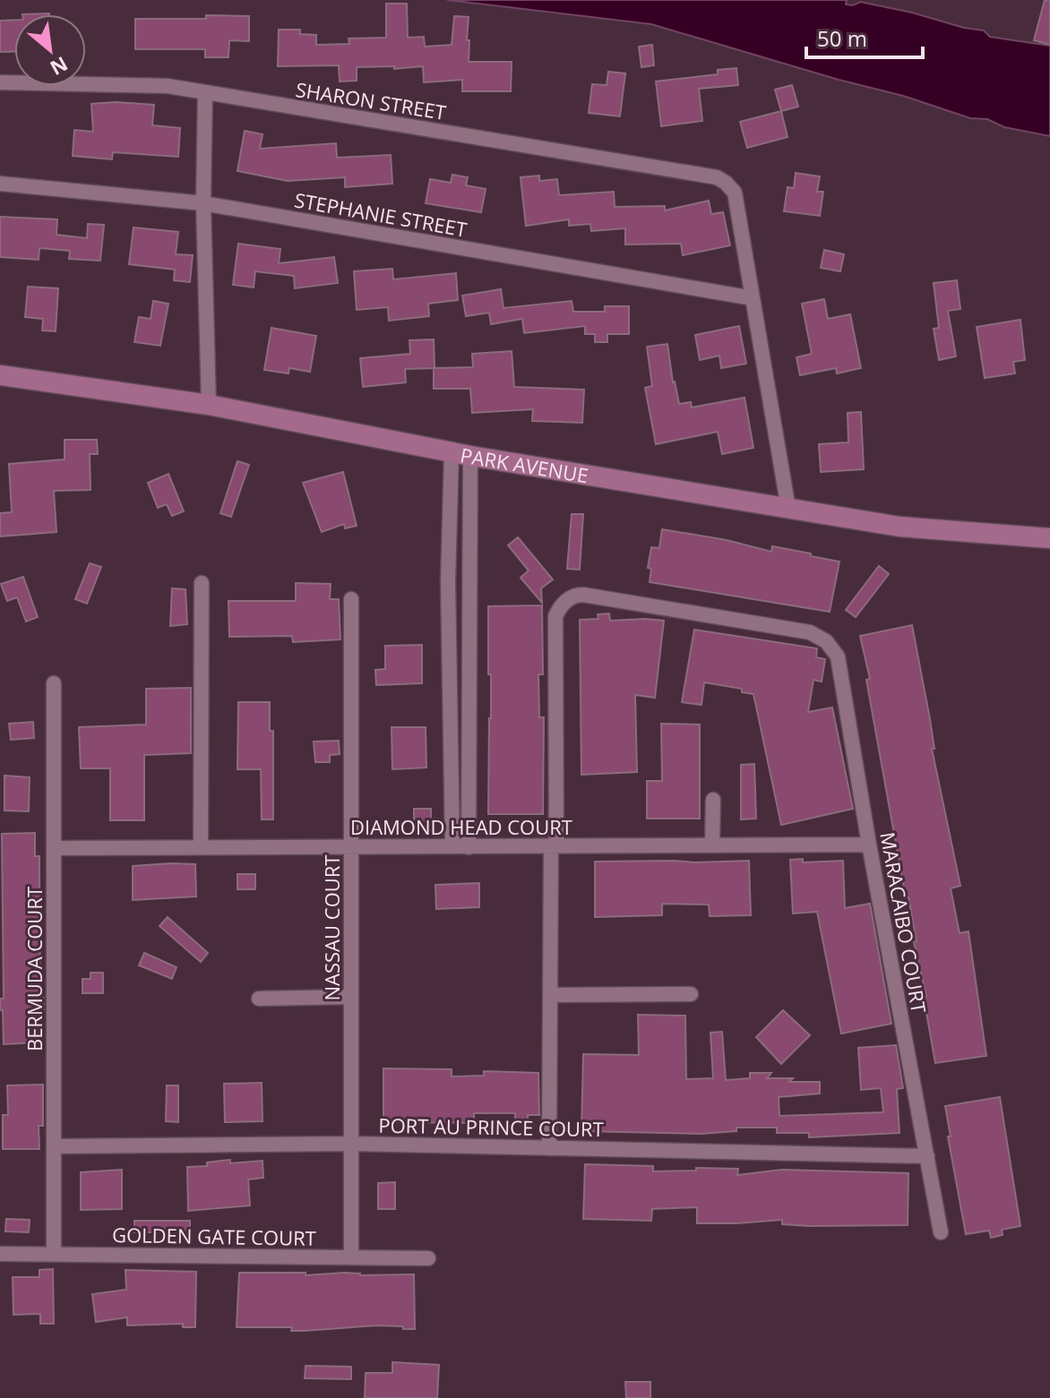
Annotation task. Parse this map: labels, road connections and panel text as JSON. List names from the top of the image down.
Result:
{
  "streets": {
    "main road": ["PARK AVENUE"],
    "street": [
      "SHARON STREET",
      "STEPHANIE STREET",
      "DIAMOND HEAD COURT",
      "MARACAIBO COURT",
      "NASSAU COURT",
      "BERMUDA COURT",
      "PORT AU PRINCE COURT",
      "GOLDEN GATE COURT"
    ]
  },
  "crossings": [
    ["SHARON STREET", "STEPHANIE STREET"],
    ["DIAMOND HEAD COURT", "MARACAIBO COURT"],
    ["DIAMOND HEAD COURT", "NASSAU COURT"],
    ["DIAMOND HEAD COURT", "BERMUDA COURT"],
    ["MARACAIBO COURT", "PORT AU PRINCE COURT"],
    ["NASSAU COURT", "PORT AU PRINCE COURT"],
    ["NASSAU COURT", "GOLDEN GATE COURT"],
    ["BERMUDA COURT", "PORT AU PRINCE COURT"],
    ["BERMUDA COURT", "GOLDEN GATE COURT"]
  ],
  "scale_bar": "50 m",
  "north": "bottom right"
}
